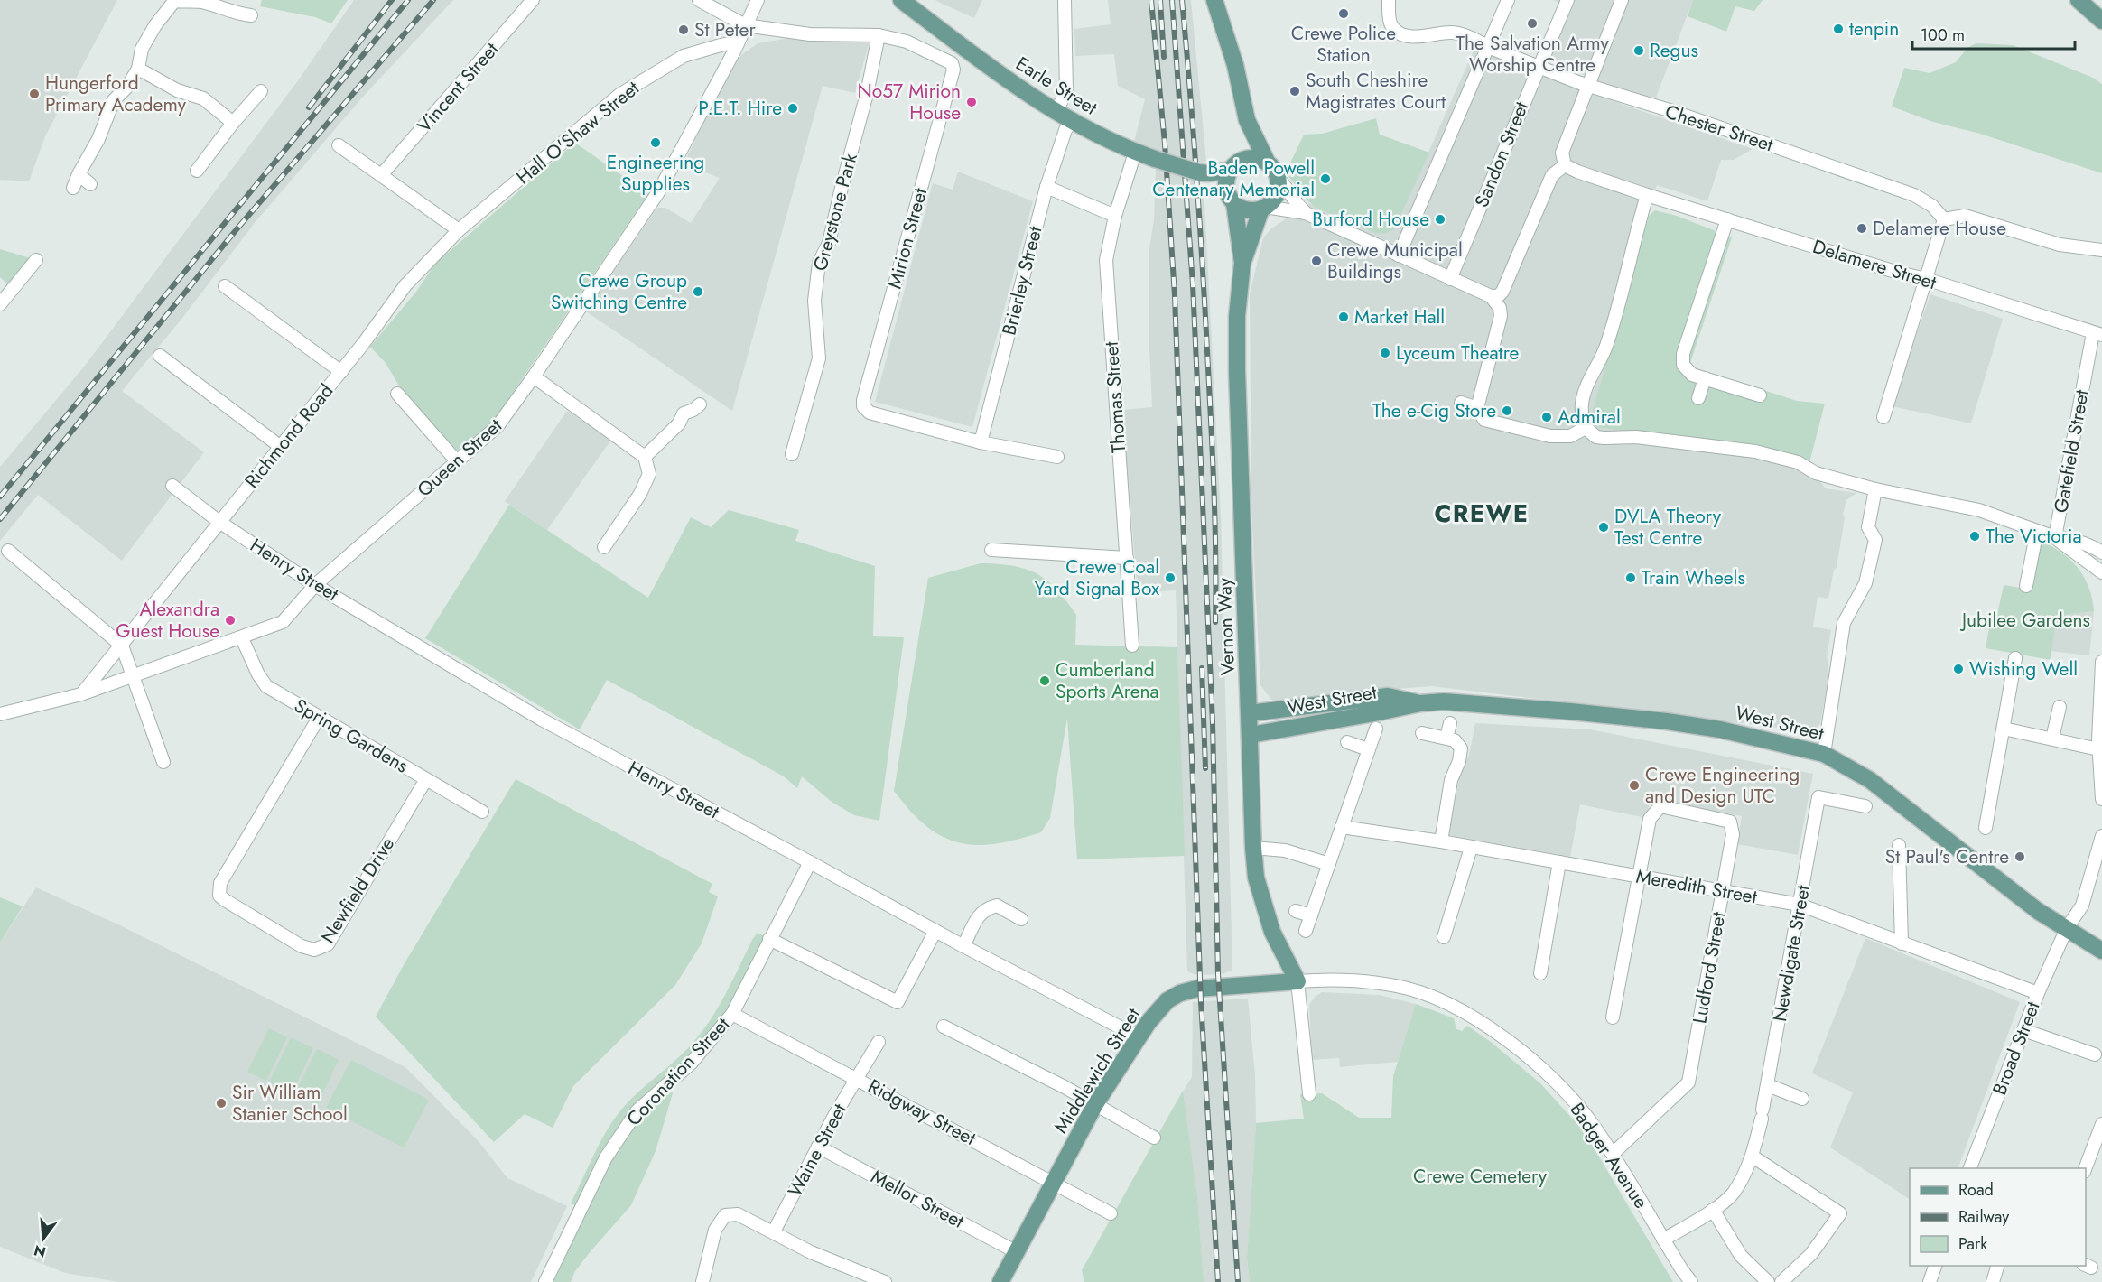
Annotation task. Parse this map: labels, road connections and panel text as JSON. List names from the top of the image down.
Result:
{
  "streets": {
    "main road": [
      "Earle Street",
      "Vernon Way",
      "West Street",
      "Middlewich Street"
    ],
    "street": [
      "Vincent Street",
      "Chester Street",
      "Hall O'Shaw Street",
      "Sandon Street",
      "Greystone Park",
      "Mirion Street",
      "Delamere Street",
      "Brierley Street",
      "Thomas Street",
      "Richmond Road",
      "Gatefield Street",
      "Queen Street",
      "Henry Street",
      "Spring Gardens",
      "Meredith Street",
      "Newfield Drive",
      "Newdigate Street",
      "Ludford Street",
      "Broad Street",
      "Coronation Street",
      "Ridgway Street",
      "Waine Street",
      "Badger Avenue",
      "Mellor Street"
    ]
  },
  "crossings": [
    ["Earle Street", "Brierley Street"],
    ["Earle Street", "Thomas Street"],
    ["Earle Street", "Vernon Way"],
    ["Chester Street", "Sandon Street"],
    ["Hall O'Shaw Street", "Richmond Road"],
    ["Hall O'Shaw Street", "Queen Street"],
    ["Greystone Park", "Mirion Street"],
    ["Mirion Street", "Brierley Street"],
    ["Delamere Street", "Gatefield Street"],
    ["Richmond Road", "Queen Street"],
    ["Richmond Road", "Henry Street"],
    ["Queen Street", "Henry Street"],
    ["Queen Street", "Spring Gardens"],
    ["Henry Street", "Middlewich Street"],
    ["Henry Street", "Coronation Street"],
    ["Vernon Way", "West Street"],
    ["Vernon Way", "Middlewich Street"],
    ["Vernon Way", "Badger Avenue"],
    ["West Street", "Broad Street"],
    ["Spring Gardens", "Newfield Drive"],
    ["Meredith Street", "Newdigate Street"],
    ["Meredith Street", "Ludford Street"],
    ["Meredith Street", "Broad Street"],
    ["Newdigate Street", "Badger Avenue"],
    ["Ludford Street", "Badger Avenue"],
    ["Middlewich Street", "Ridgway Street"],
    ["Middlewich Street", "Badger Avenue"],
    ["Middlewich Street", "Mellor Street"],
    ["Coronation Street", "Ridgway Street"],
    ["Ridgway Street", "Waine Street"],
    ["Waine Street", "Mellor Street"]
  ],
  "districts": ["CREWE"],
  "parks": ["Jubilee Gardens", "Crewe Cemetery"],
  "places": [
    "Crewe Police Station",
    "The Salvation Army Worship Centre",
    "tenpin",
    "St Peter",
    "Regus",
    "South Cheshire Magistrates Court",
    "Hungerford Primary Academy",
    "No57 Mirion House",
    "P.E.T. Hire",
    "Engineering Supplies",
    "Baden Powell Centenary Memorial",
    "Burford House",
    "Delamere House",
    "Crewe Municipal Buildings",
    "Crewe Group Switching Centre",
    "Market Hall",
    "Lyceum Theatre",
    "The e-Cig Store",
    "Admiral",
    "DVLA Theory Test Centre",
    "The Victoria",
    "Crewe Coal Yard Signal Box",
    "Train Wheels",
    "Alexandra Guest House",
    "Wishing Well",
    "Cumberland Sports Arena",
    "Crewe Engineering and Design UTC",
    "St Paul's Centre",
    "Sir William Stanier School"
  ],
  "legend": ["Road", "Railway", "Park"],
  "scale_bar": "100 m",
  "north": "bottom"
}
